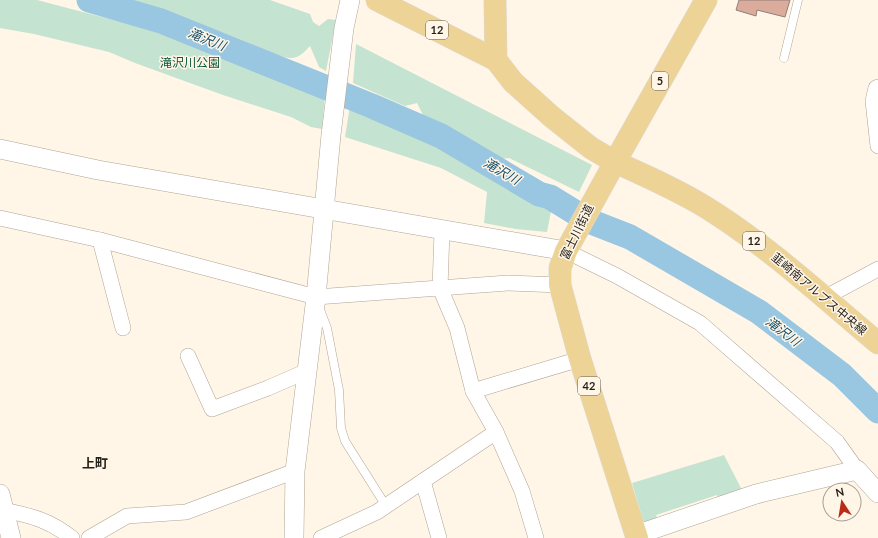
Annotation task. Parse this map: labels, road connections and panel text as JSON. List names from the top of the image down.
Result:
{
  "streets": {
    "main road": [
      "12",
      "5",
      "富士川街道",
      "韮崎南アルプス中央線",
      "42"
    ]
  },
  "crossings": [
    ["5", "富士川街道"],
    ["5", "韮崎南アルプス中央線"],
    ["富士川街道", "韮崎南アルプス中央線"]
  ],
  "districts": ["上町"],
  "water": ["滝沢川"],
  "parks": ["滝沢川公園"],
  "north": "top"
}
